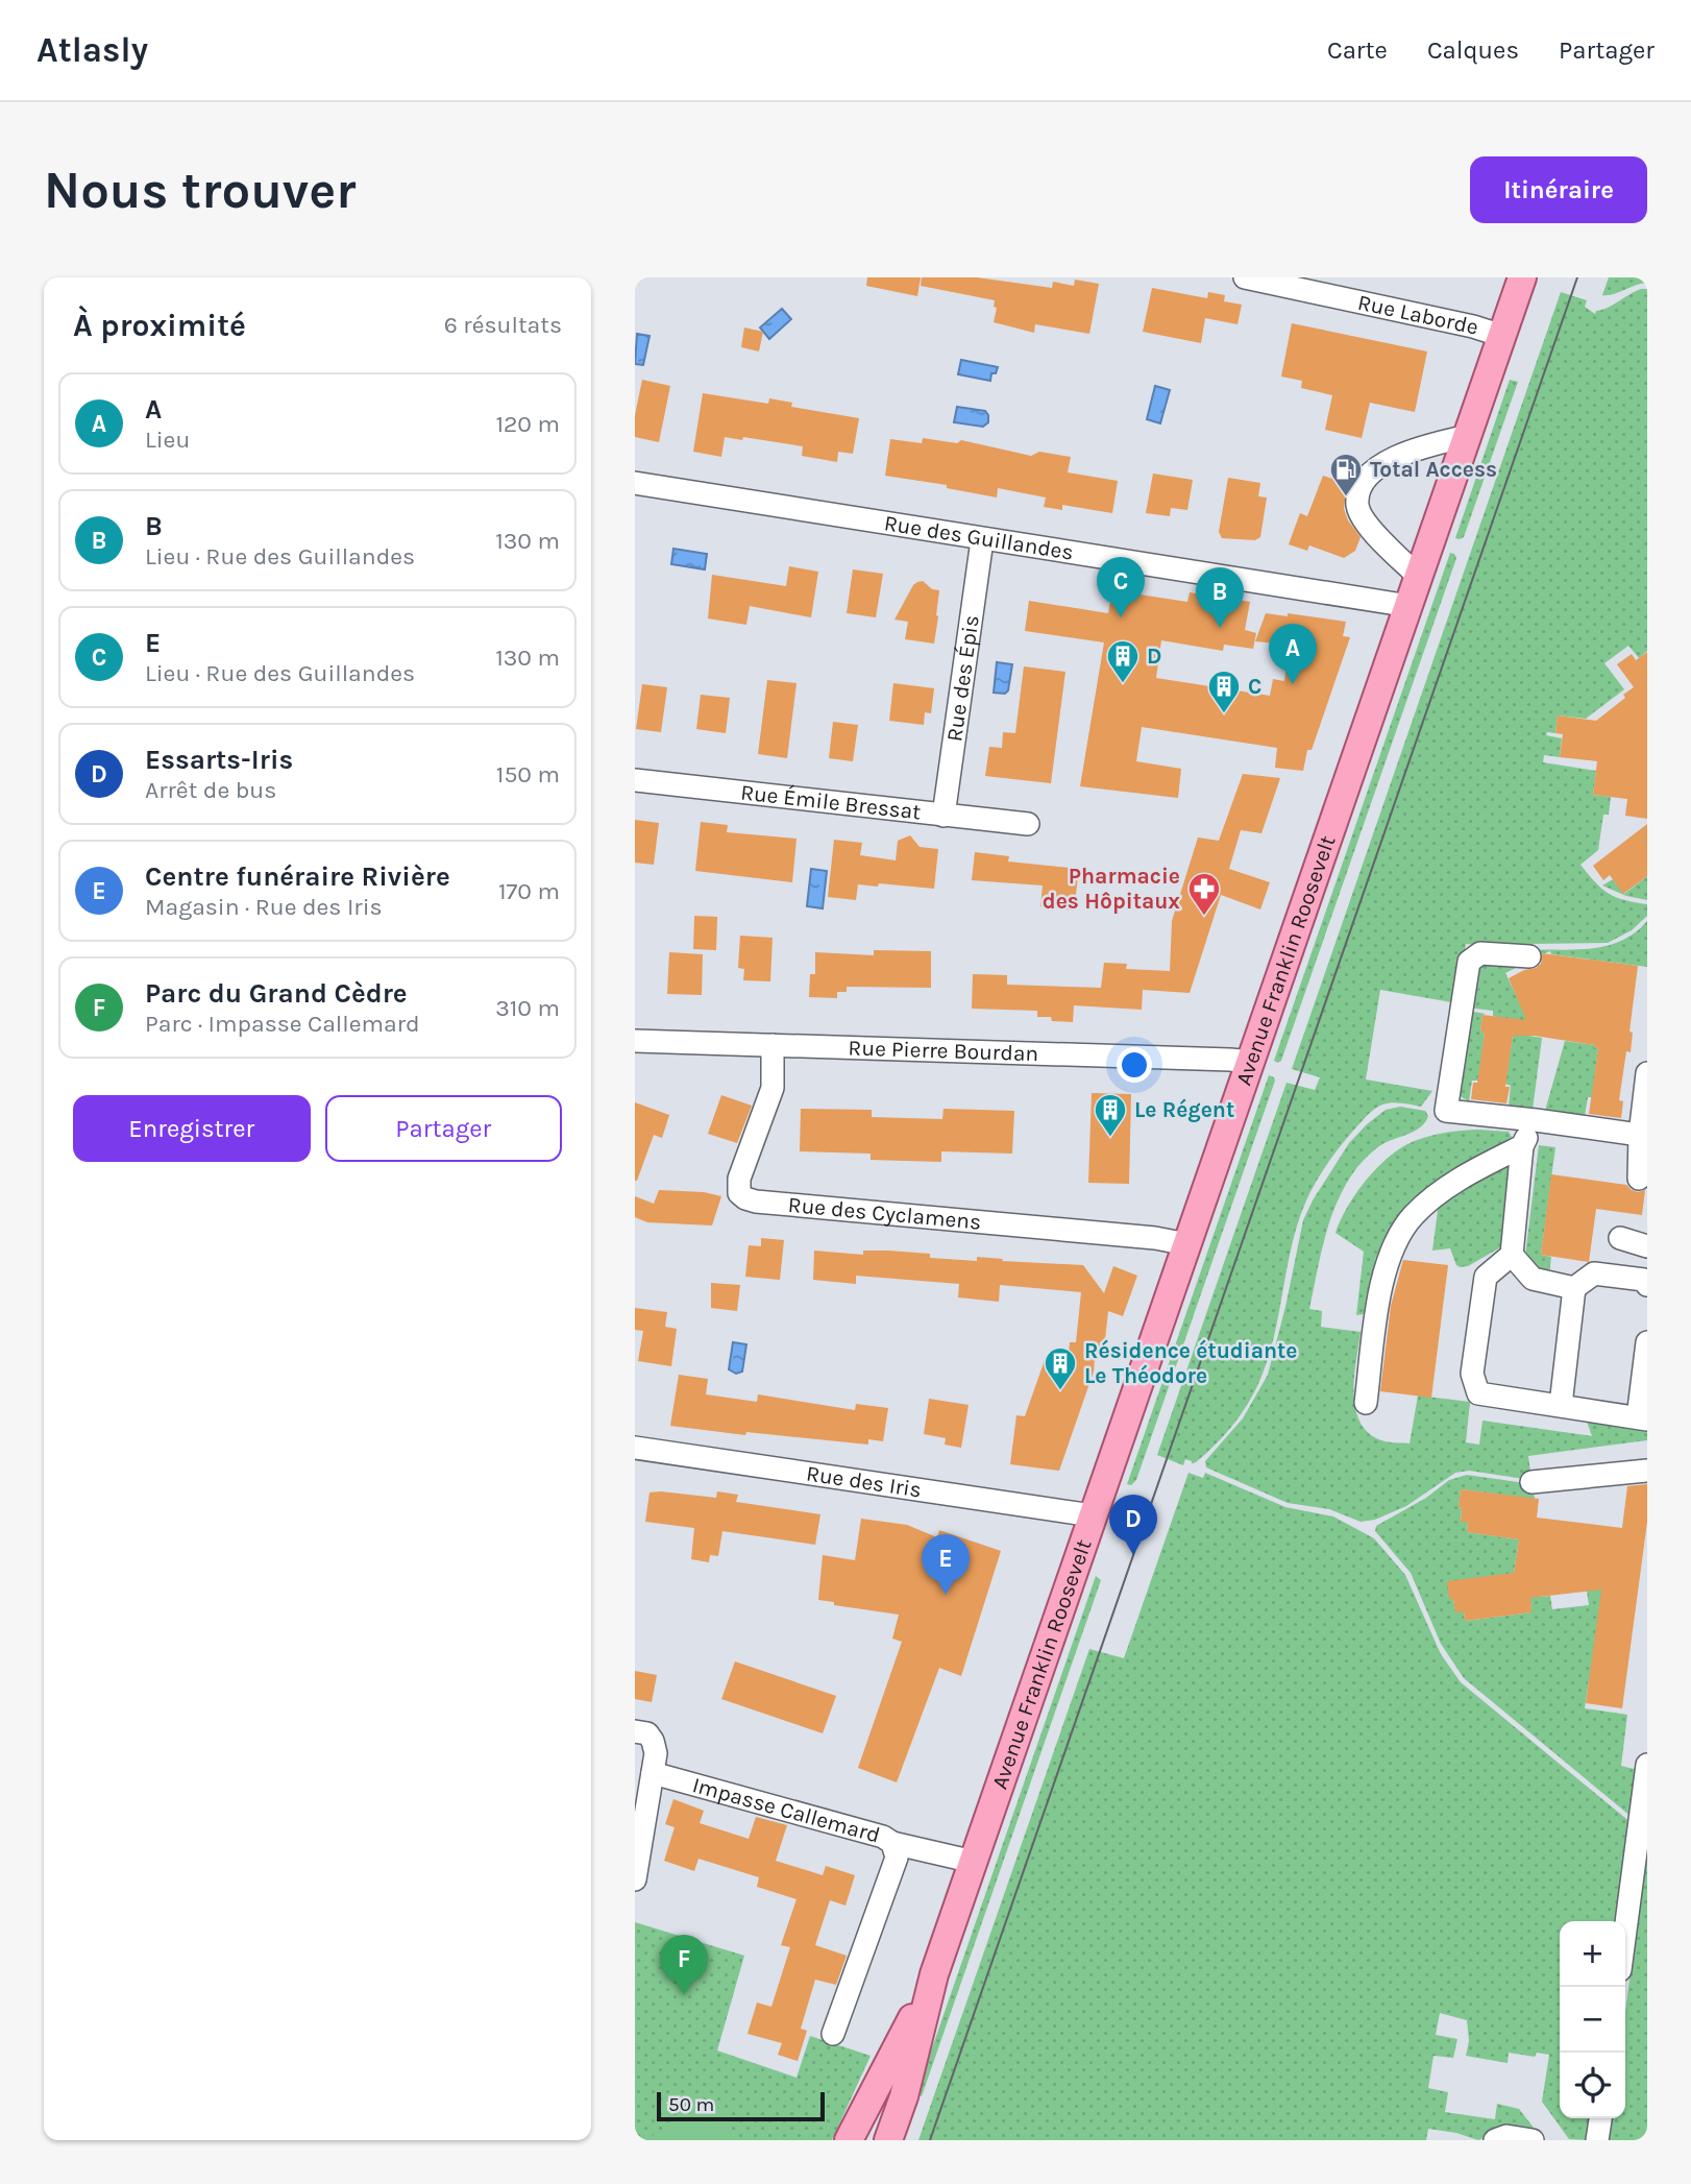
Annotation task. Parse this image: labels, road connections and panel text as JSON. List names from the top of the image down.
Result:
{
  "streets": {
    "main road": ["Avenue Franklin Roosevelt"],
    "street": [
      "Rue Laborde",
      "Rue des Guillandes",
      "Rue des Épis",
      "Rue Émile Bressat",
      "Rue Pierre Bourdan",
      "Rue des Cyclamens",
      "Rue des Iris",
      "Impasse Callemard"
    ]
  },
  "crossings": [
    ["Rue Laborde", "Avenue Franklin Roosevelt"],
    ["Rue des Guillandes", "Rue des Épis"],
    ["Rue des Guillandes", "Avenue Franklin Roosevelt"],
    ["Rue des Épis", "Rue Émile Bressat"],
    ["Avenue Franklin Roosevelt", "Rue Pierre Bourdan"],
    ["Avenue Franklin Roosevelt", "Rue des Cyclamens"],
    ["Avenue Franklin Roosevelt", "Rue des Iris"],
    ["Rue Pierre Bourdan", "Rue des Cyclamens"]
  ],
  "places": {
    "fuel station": ["Total Access"],
    "building": [
      "D",
      "C",
      "Le Régent",
      "Résidence étudiante Le Théodore"
    ],
    "pharmacy": ["Pharmacie des Hôpitaux"]
  },
  "scale_bar": "50 m",
  "page": {
    "header": "Atlasly",
    "nav": ["Carte", "Calques", "Partager"],
    "buttons": [
      "Itinéraire",
      ["Enregistrer", "Partager"]
    ],
    "title": "Nous trouver",
    "heading": ["À proximité", "6 résultats"],
    "list": [
      {
        "mark": "A",
        "name": "A",
        "note": "Lieu",
        "value": "120 m"
      },
      {
        "mark": "B",
        "name": "B",
        "note": "Lieu · Rue des Guillandes",
        "value": "130 m"
      },
      {
        "mark": "C",
        "name": "E",
        "note": "Lieu · Rue des Guillandes",
        "value": "130 m"
      },
      {
        "mark": "D",
        "name": "Essarts-Iris",
        "note": "Arrêt de bus",
        "value": "150 m"
      },
      {
        "mark": "E",
        "name": "Centre funéraire Rivière",
        "note": "Magasin · Rue des Iris",
        "value": "170 m"
      },
      {
        "mark": "F",
        "name": "Parc du Grand Cèdre",
        "note": "Parc · Impasse Callemard",
        "value": "310 m"
      }
    ],
    "pins": [
      "C",
      "B",
      "A",
      "D",
      "E",
      "F"
    ],
    "map_buttons": ["+", "−"],
    "scale": "50 m"
  }
}
